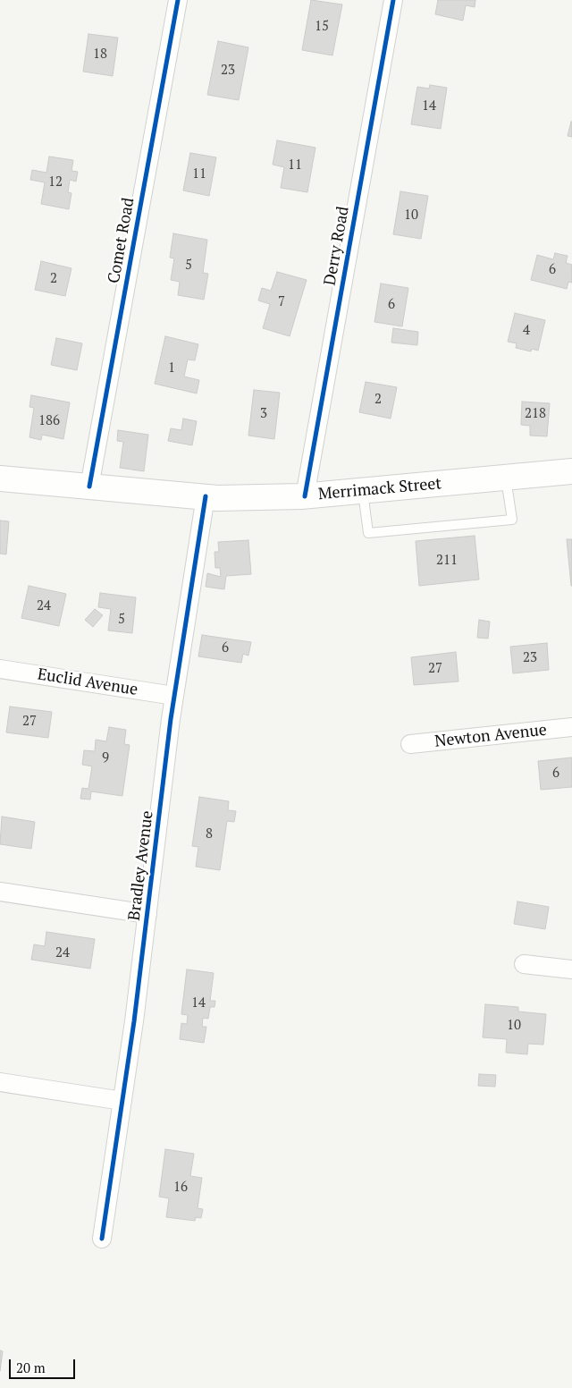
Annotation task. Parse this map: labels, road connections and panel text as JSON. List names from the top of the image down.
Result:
{
  "streets": {
    "main road": ["Merrimack Street"],
    "street": [
      "Comet Road",
      "Derry Road",
      "Euclid Avenue",
      "Newton Avenue",
      "Bradley Avenue"
    ]
  },
  "crossings": [
    ["Comet Road", "Merrimack Street"],
    ["Derry Road", "Merrimack Street"],
    ["Merrimack Street", "Bradley Avenue"],
    ["Euclid Avenue", "Bradley Avenue"]
  ],
  "house_numbers": [
    "15",
    "18",
    "23",
    "14",
    "11",
    "11",
    "12",
    "10",
    "5",
    "6",
    "2",
    "7",
    "6",
    "4",
    "1",
    "2",
    "3",
    "218",
    "186",
    "211",
    "24",
    "5",
    "6",
    "23",
    "27",
    "27",
    "9",
    "6",
    "8",
    "24",
    "14",
    "10",
    "16"
  ],
  "scale_bar": "20 m"
}
